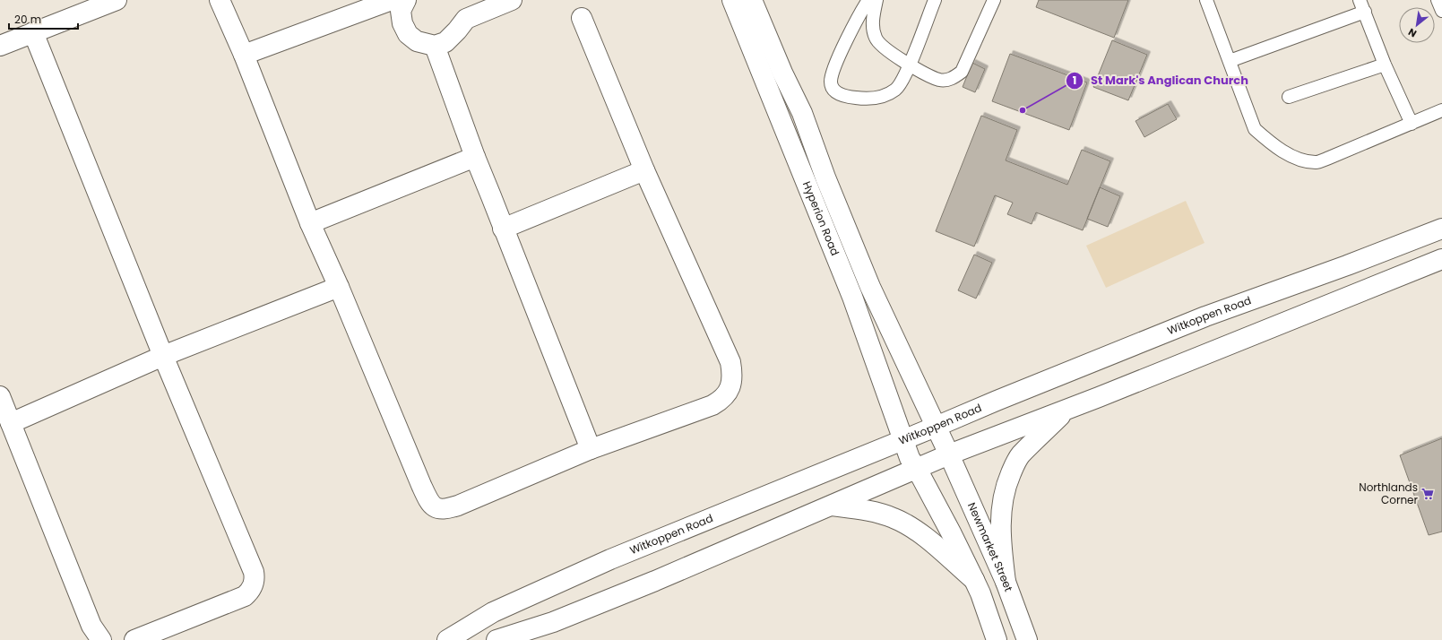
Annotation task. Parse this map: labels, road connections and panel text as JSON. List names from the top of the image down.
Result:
{
  "streets": {
    "street": ["Hyperion Road", "Witkoppen Road", "Newmarket Street"]
  },
  "crossings": [
    ["Hyperion Road", "Witkoppen Road"],
    ["Hyperion Road", "Newmarket Street"]
  ],
  "places": {
    "other": ["St Mark's Anglican Church"],
    "supermarket": ["Northlands Corner"]
  },
  "scale_bar": "20 m",
  "north": "bottom left"
}
